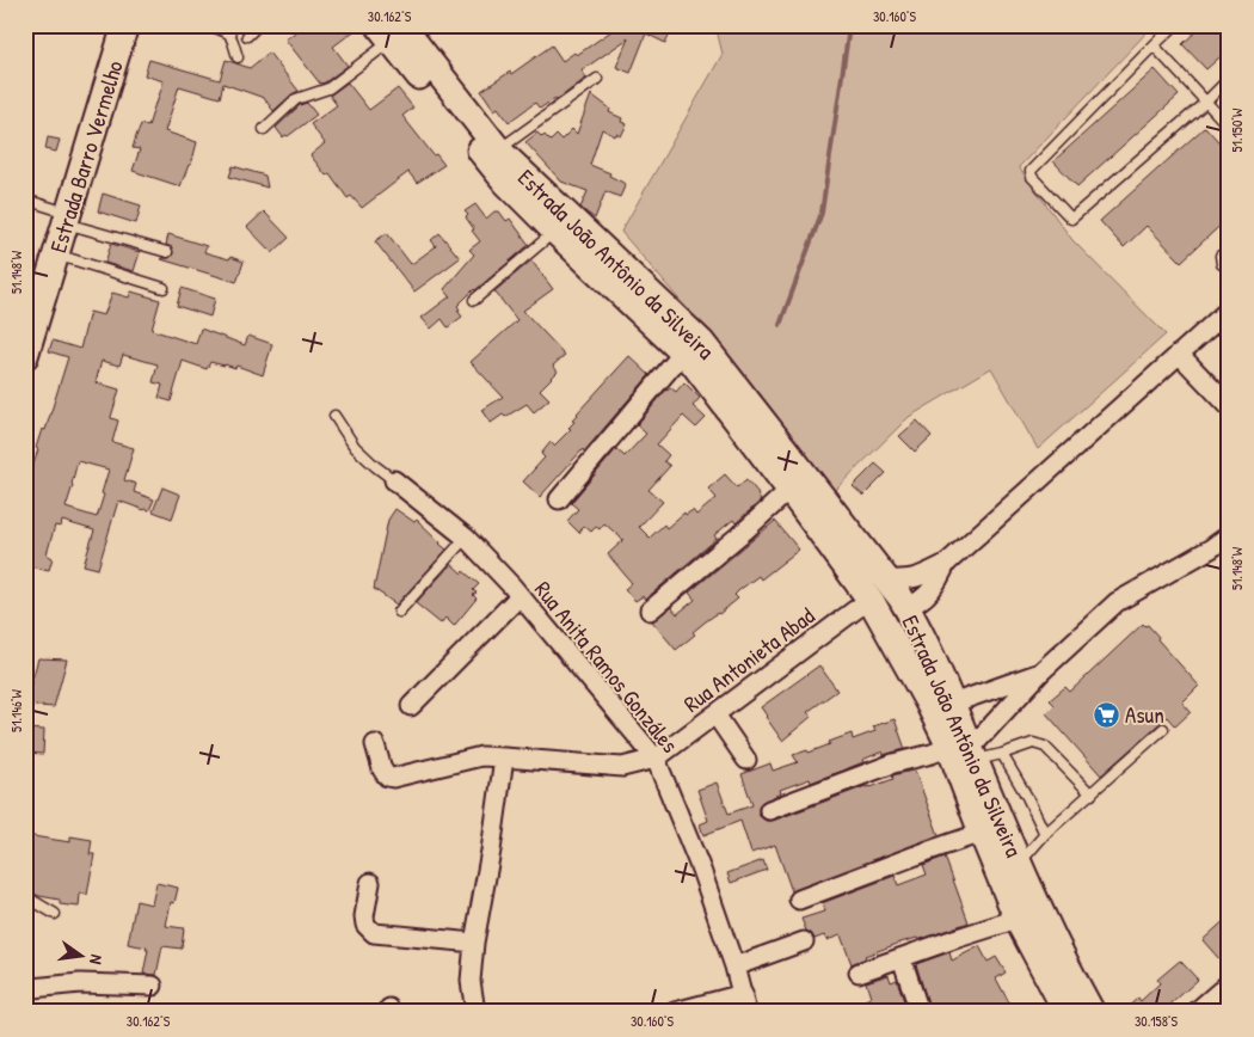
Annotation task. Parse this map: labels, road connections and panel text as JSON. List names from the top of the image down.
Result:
{
  "streets": {
    "main road": ["Estrada Barro Vermelho", "Estrada João Antônio da Silveira"],
    "street": ["Rua Antonieta Abad", "Rua Anita Ramos Gonzáles"]
  },
  "crossings": [
    ["Estrada João Antônio da Silveira", "Rua Antonieta Abad"],
    ["Rua Antonieta Abad", "Rua Anita Ramos Gonzáles"]
  ],
  "places": {
    "supermarket": ["Asun"]
  },
  "north": "right",
  "coordinates": [
    "30.162°S",
    "30.160°S",
    "51.150°W",
    "51.148°W",
    "51.146°W",
    "30.158°S"
  ]
}
